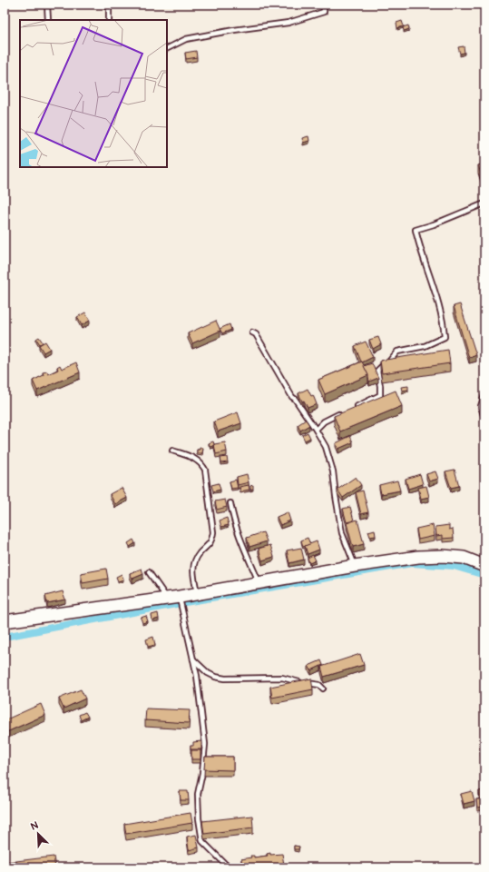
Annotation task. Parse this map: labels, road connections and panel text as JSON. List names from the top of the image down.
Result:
{
  "north": "top left"
}
